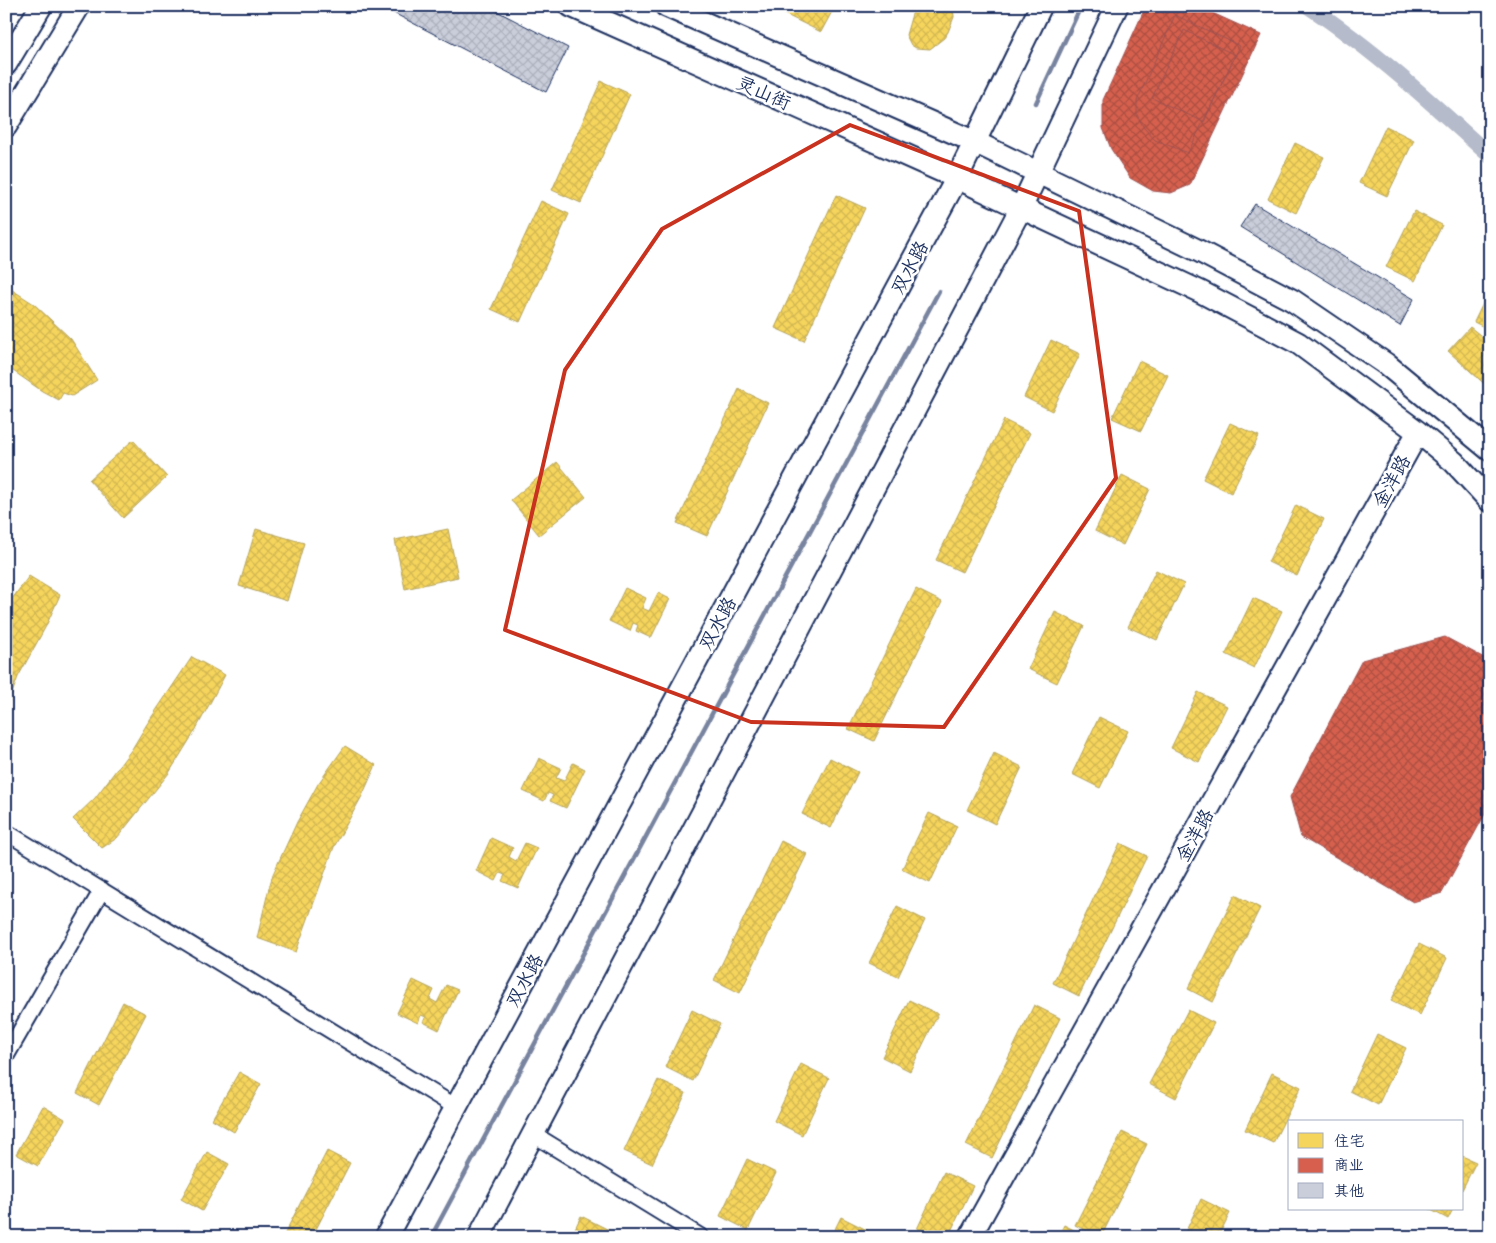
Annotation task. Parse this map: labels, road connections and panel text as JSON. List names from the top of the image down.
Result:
{
  "streets": {
    "main road": ["灵山街", "双水路", "金洋路"]
  },
  "crossings": [
    ["灵山街", "双水路"],
    ["灵山街", "金洋路"]
  ],
  "legend": ["住宅", "商业", "其他"]
}
